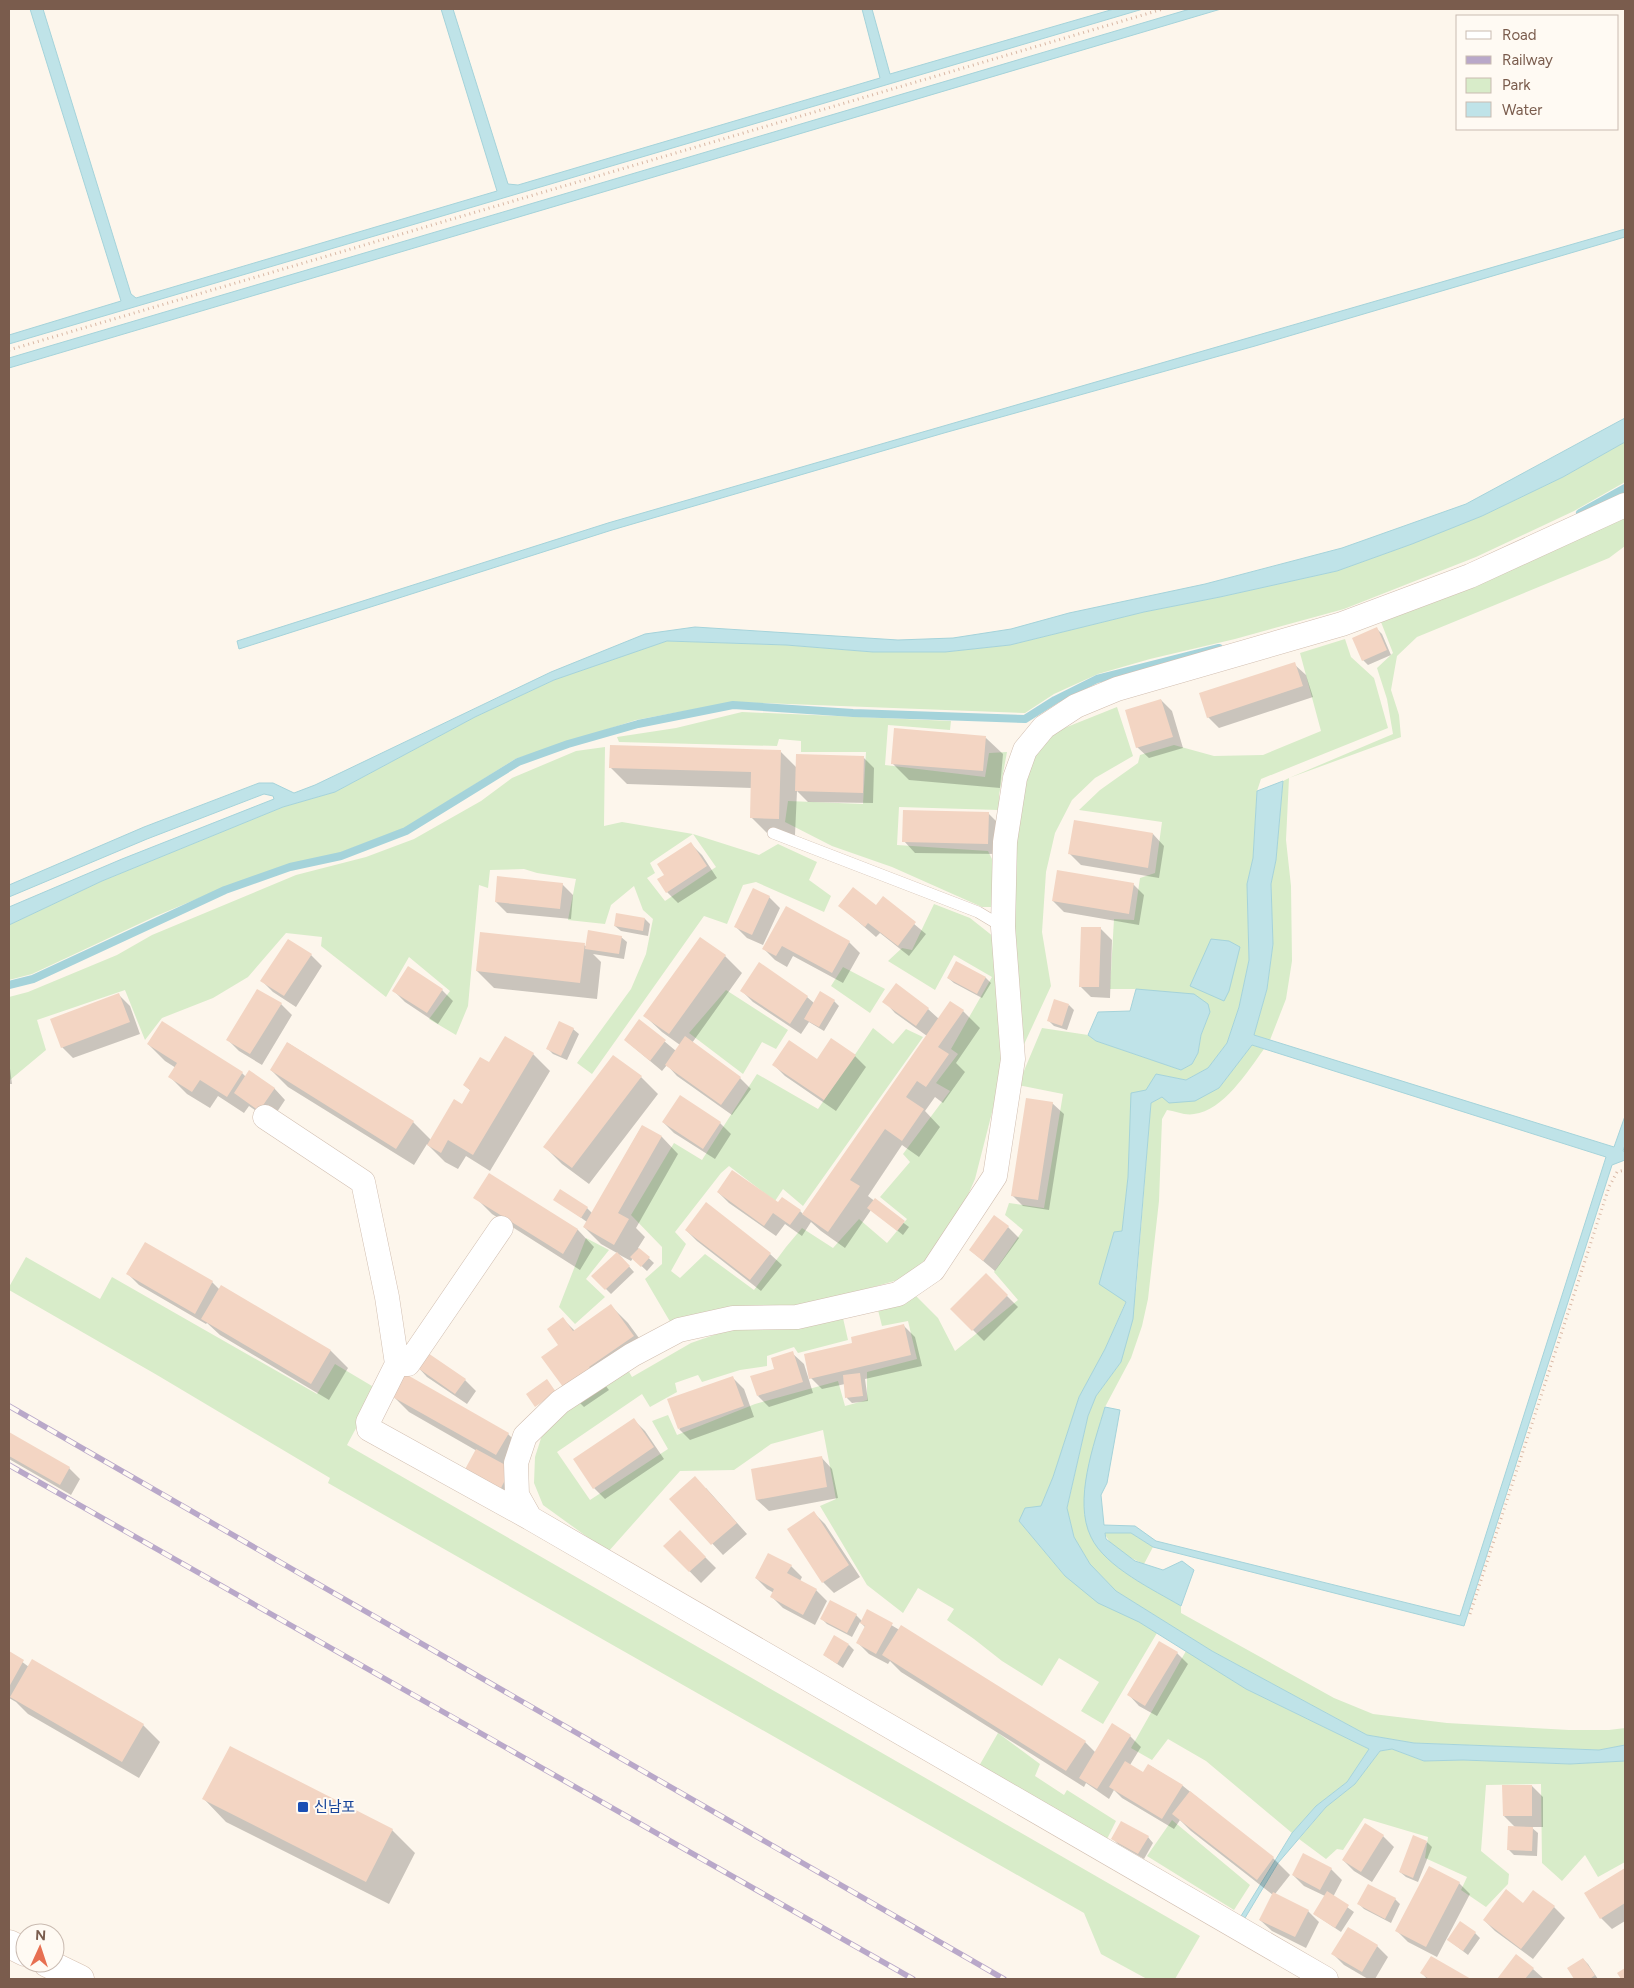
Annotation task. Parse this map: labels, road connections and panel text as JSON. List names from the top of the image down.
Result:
{
  "places": {
    "transit": ["신남포"]
  },
  "legend": [
    "Road",
    "Railway",
    "Park",
    "Water"
  ],
  "north": "top"
}
